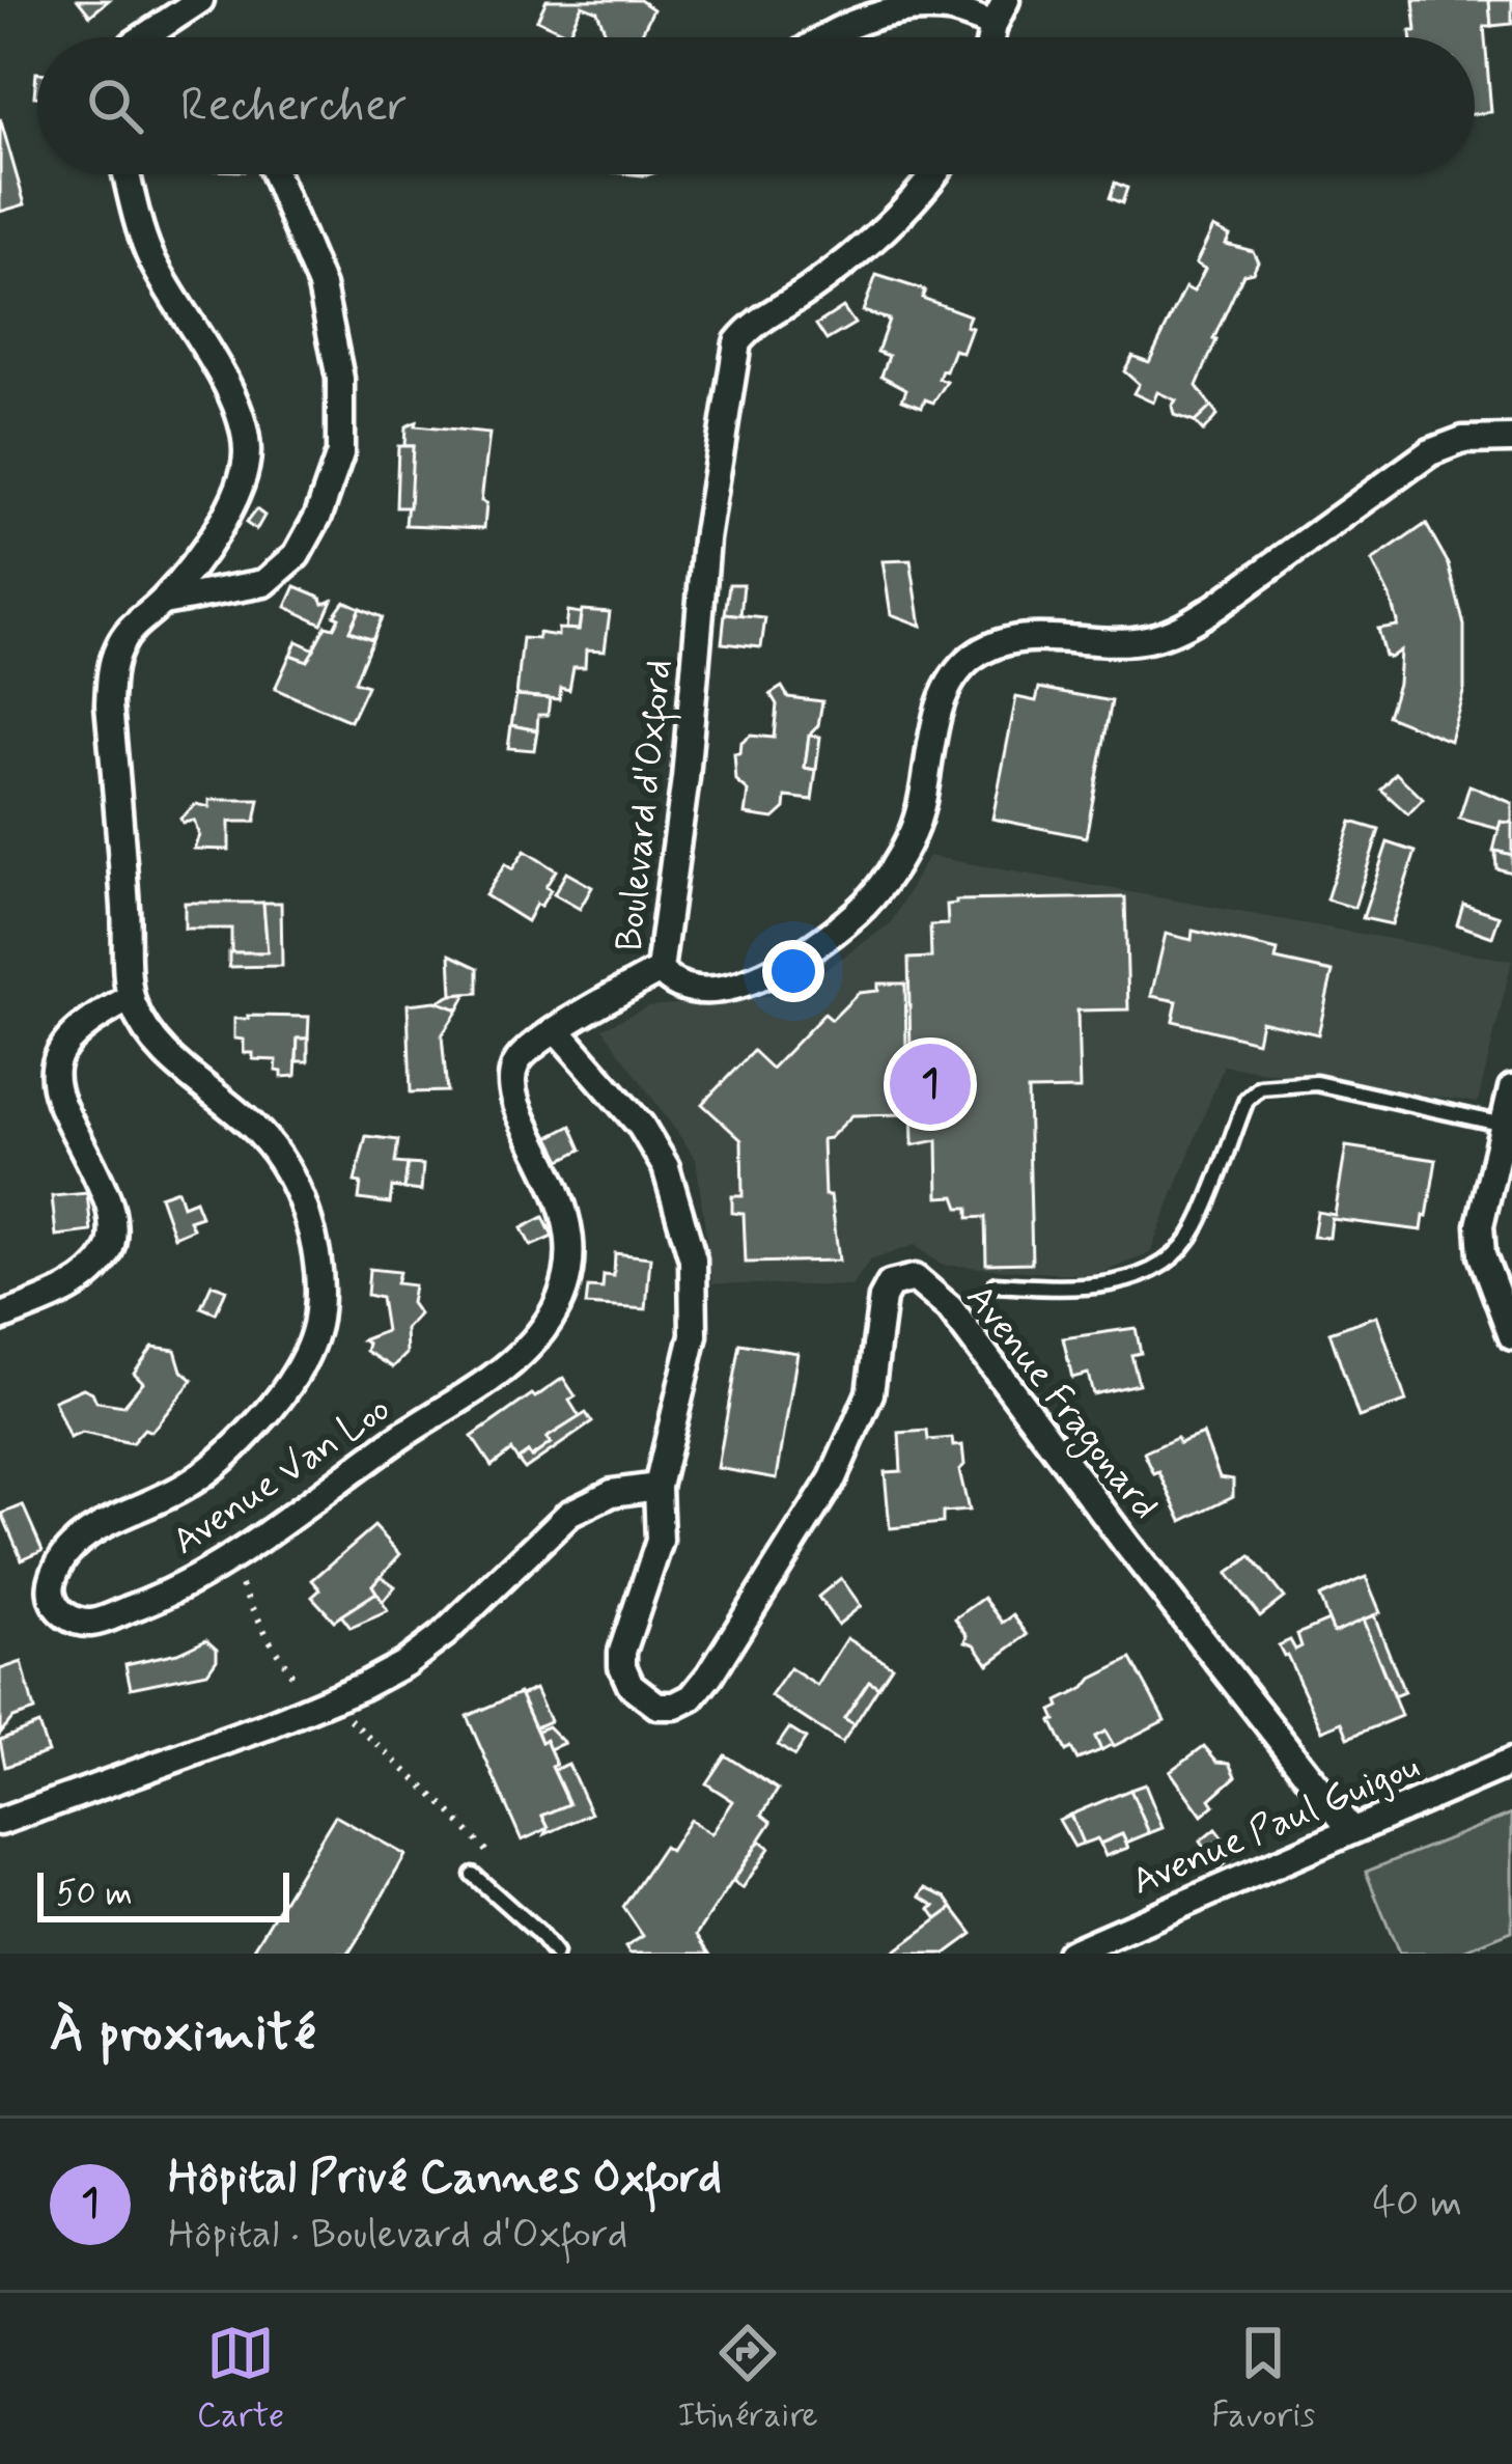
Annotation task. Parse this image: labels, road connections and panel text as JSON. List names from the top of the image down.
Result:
{
  "streets": {
    "street": [
      "Boulevard d'Oxford",
      "Avenue Fragonard",
      "Avenue Van Loo",
      "Avenue Paul Guigou"
    ]
  },
  "crossings": [
    ["Boulevard d'Oxford", "Avenue Van Loo"],
    ["Avenue Fragonard", "Avenue Paul Guigou"]
  ],
  "scale_bar": "50 m",
  "page": {
    "search": "Rechercher",
    "pins": "1",
    "scale": "50 m",
    "heading": "À proximité",
    "list": [
      {
        "mark": "1",
        "name": "Hôpital Privé Cannes Oxford",
        "note": "Hôpital · Boulevard d'Oxford",
        "value": "40 m"
      }
    ],
    "nav": ["Carte", "Itinéraire", "Favoris"]
  }
}
